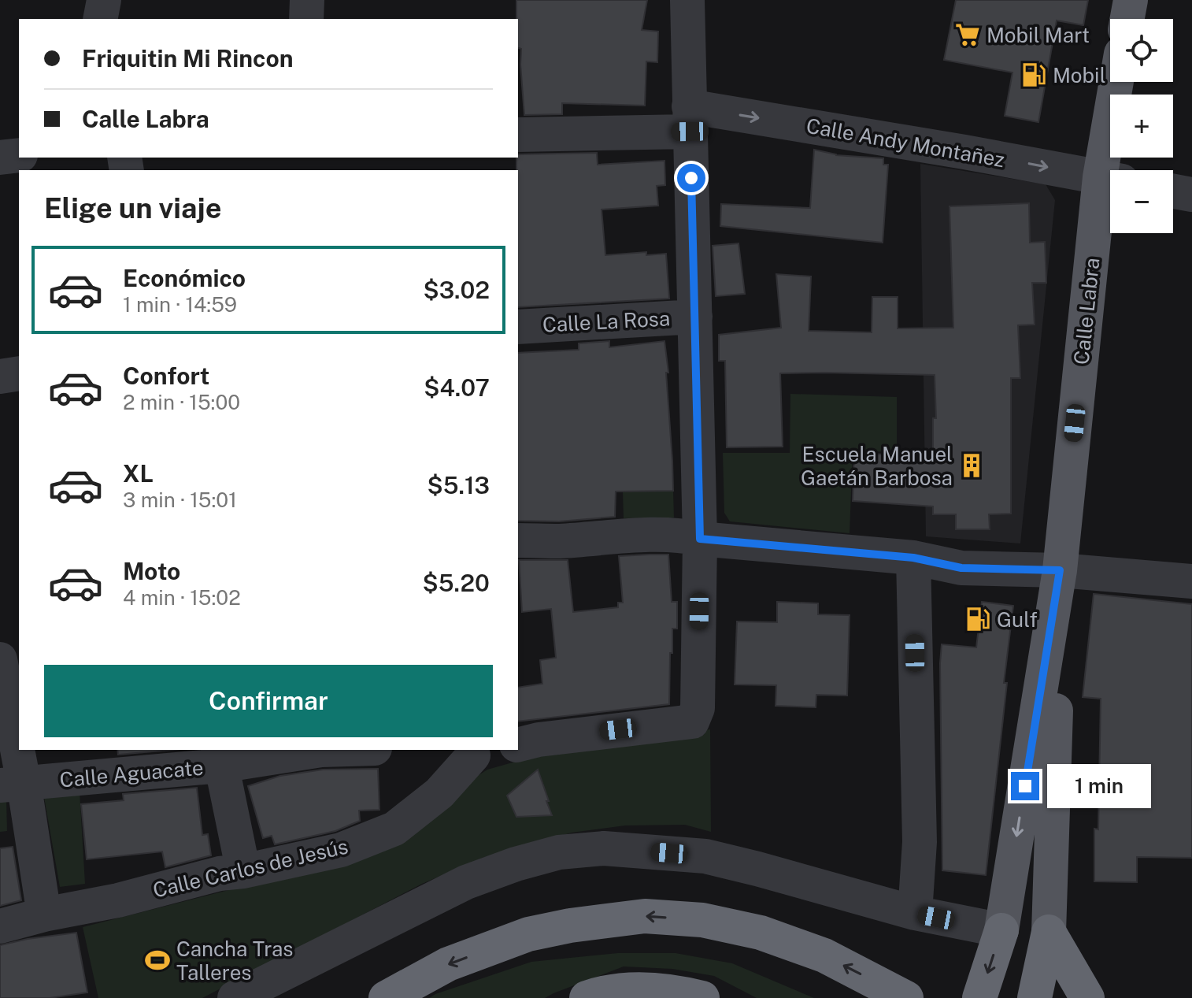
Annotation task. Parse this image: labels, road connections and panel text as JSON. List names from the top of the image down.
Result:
{
  "streets": {
    "main road": ["Calle Labra"],
    "street": [
      "Calle Andy Montañez",
      "Calle La Rosa",
      "Calle Aguacate",
      "Calle Carlos de Jesús"
    ]
  },
  "one_way": ["Calle Andy Montañez"],
  "places": {
    "supermarket": ["Mobil Mart"],
    "fuel station": ["Mobil", "Gulf"],
    "building": ["Escuela Manuel Gaetán Barbosa"],
    "sports": ["Cancha Tras Talleres"]
  },
  "page": {
    "map_buttons": ["+", "−"],
    "banner": ["Friquitin Mi Rincon", "Calle Labra"],
    "heading": "Elige un viaje",
    "list": [
      {
        "name": "Económico",
        "note": "1 min · 14:59",
        "value": "$3.02"
      },
      {
        "name": "Confort",
        "note": "2 min · 15:00",
        "value": "$4.07"
      },
      {
        "name": "XL",
        "note": "3 min · 15:01",
        "value": "$5.13"
      },
      {
        "name": "Moto",
        "note": "4 min · 15:02",
        "value": "$5.20"
      }
    ],
    "buttons": "Confirmar",
    "bubble": "1 min"
  }
}
